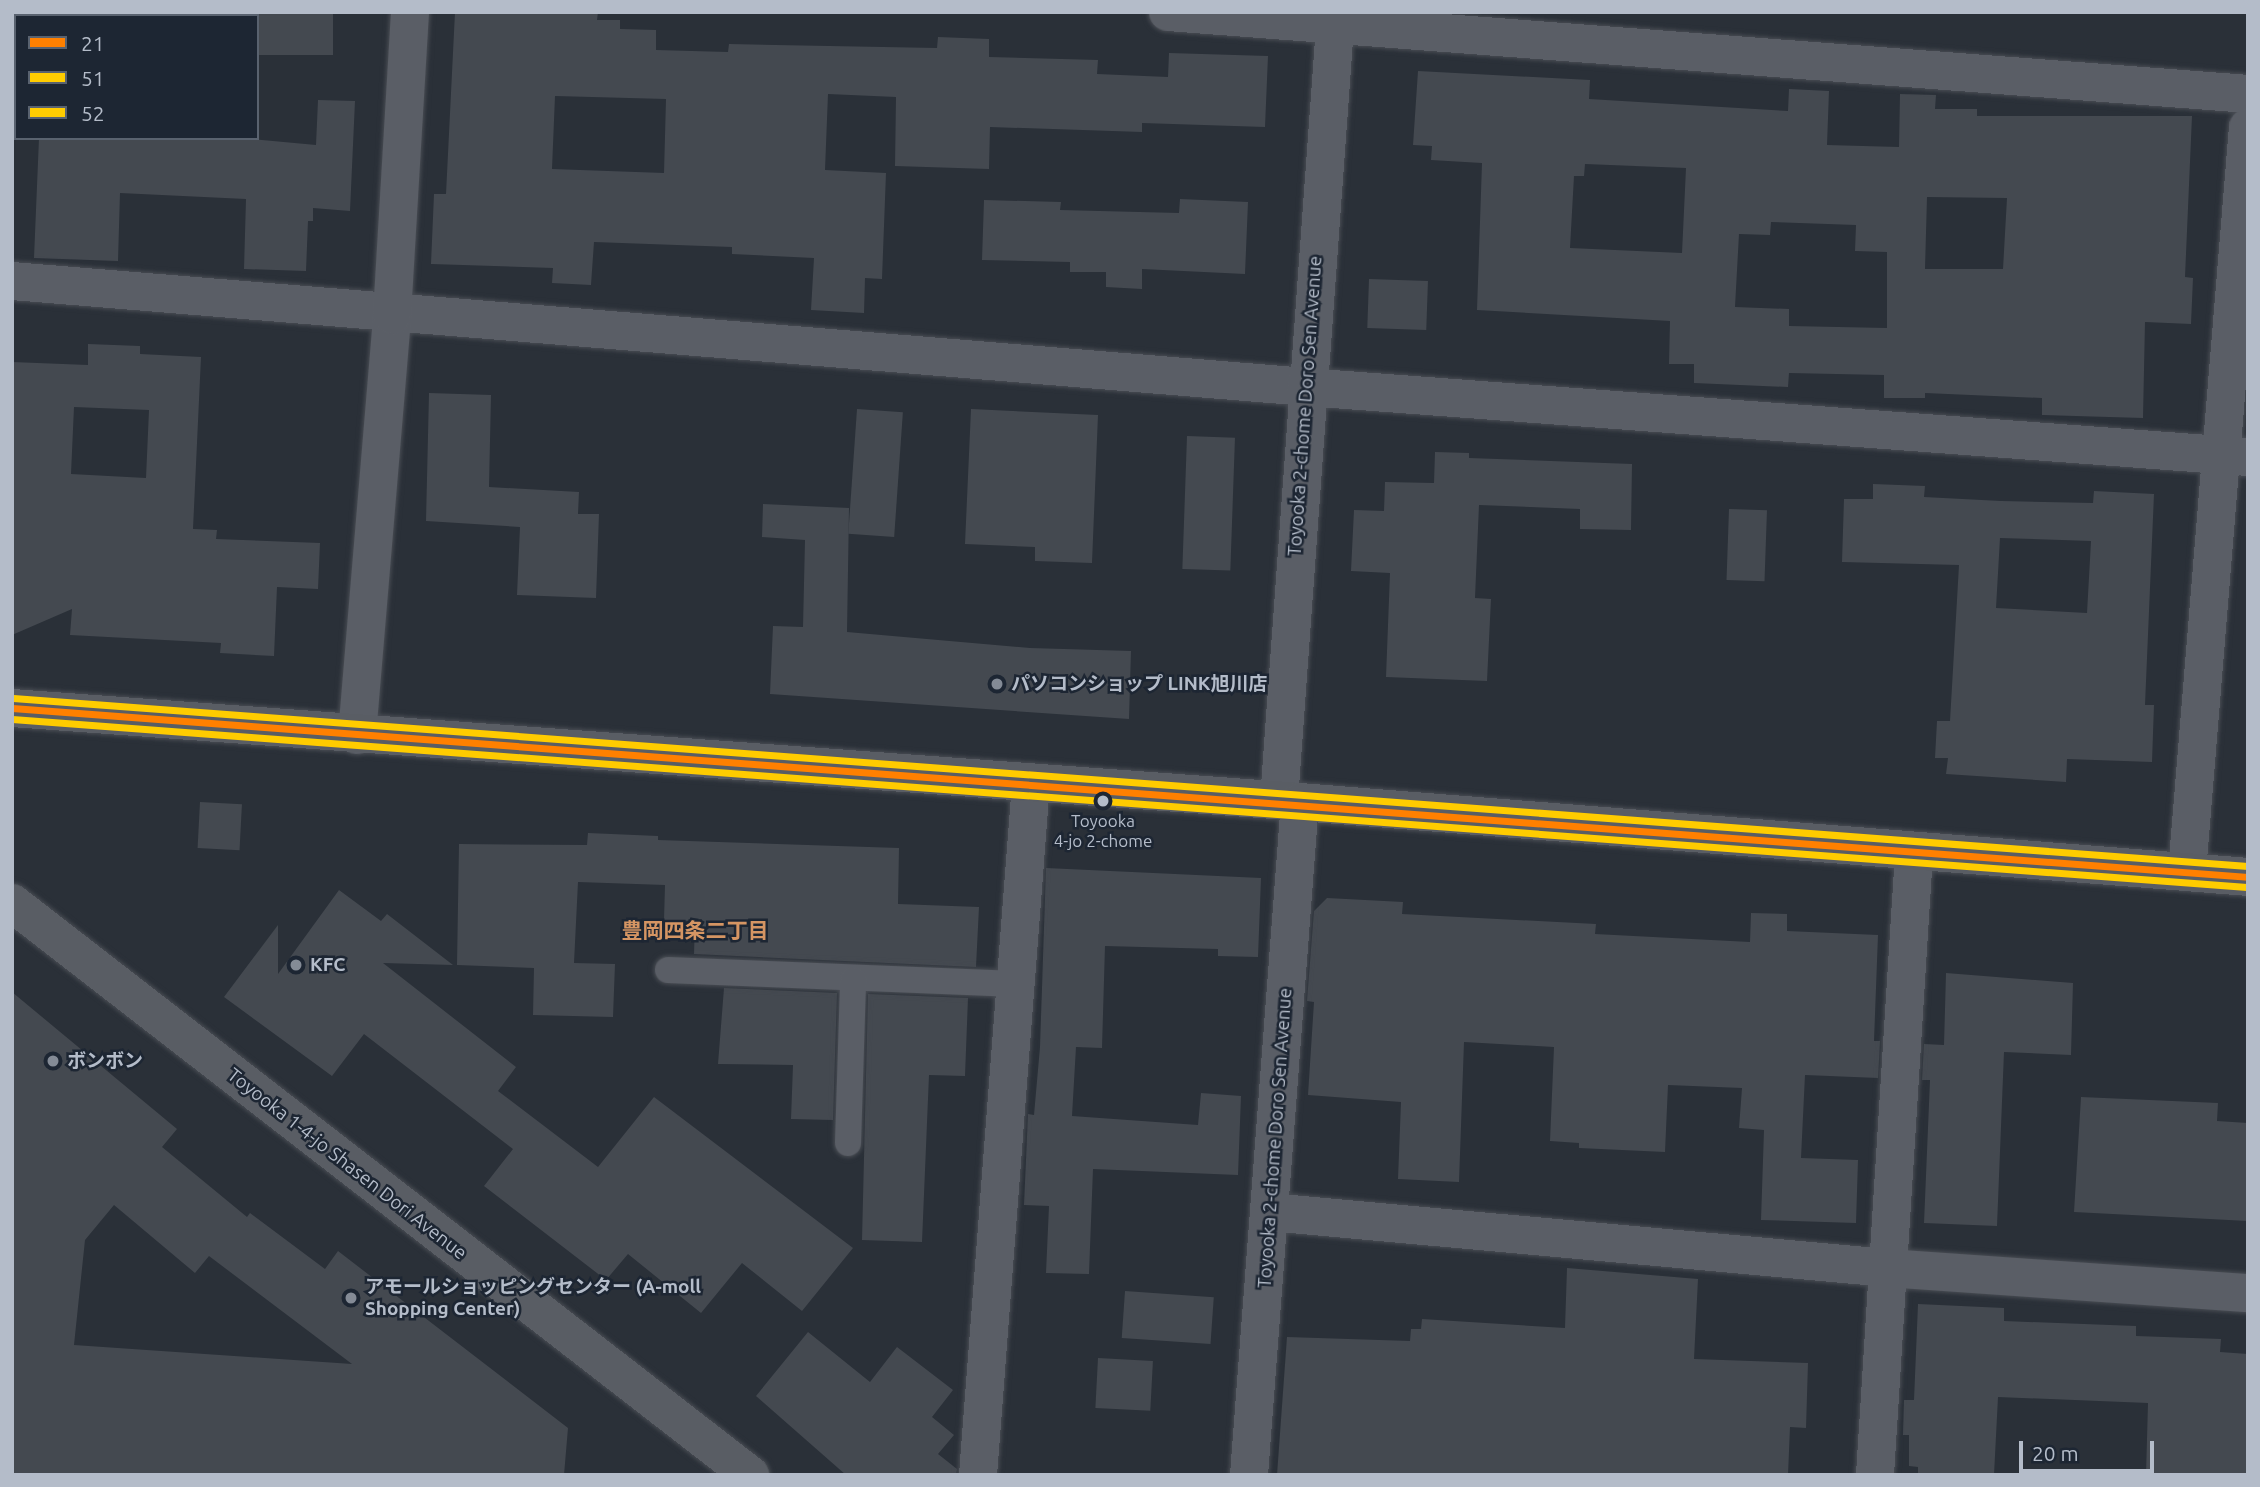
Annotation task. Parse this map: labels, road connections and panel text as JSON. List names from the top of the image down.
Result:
{
  "streets": {
    "street": ["Toyooka 2-chome Doro Sen Avenue", "Toyooka 1-4-jo Shasen Dori Avenue"]
  },
  "districts": ["豊岡四条二丁目"],
  "places": [
    "パソコンショップ LINK旭川店",
    "Toyooka 4-jo 2-chome",
    "KFC",
    "ボンボン",
    "アモールショッピングセンター (A-moll Shopping Center)"
  ],
  "lines": ["transit line 52", "transit line 21", "transit line 51"],
  "legend": ["21", "51", "52"],
  "scale_bar": "20 m"
}
